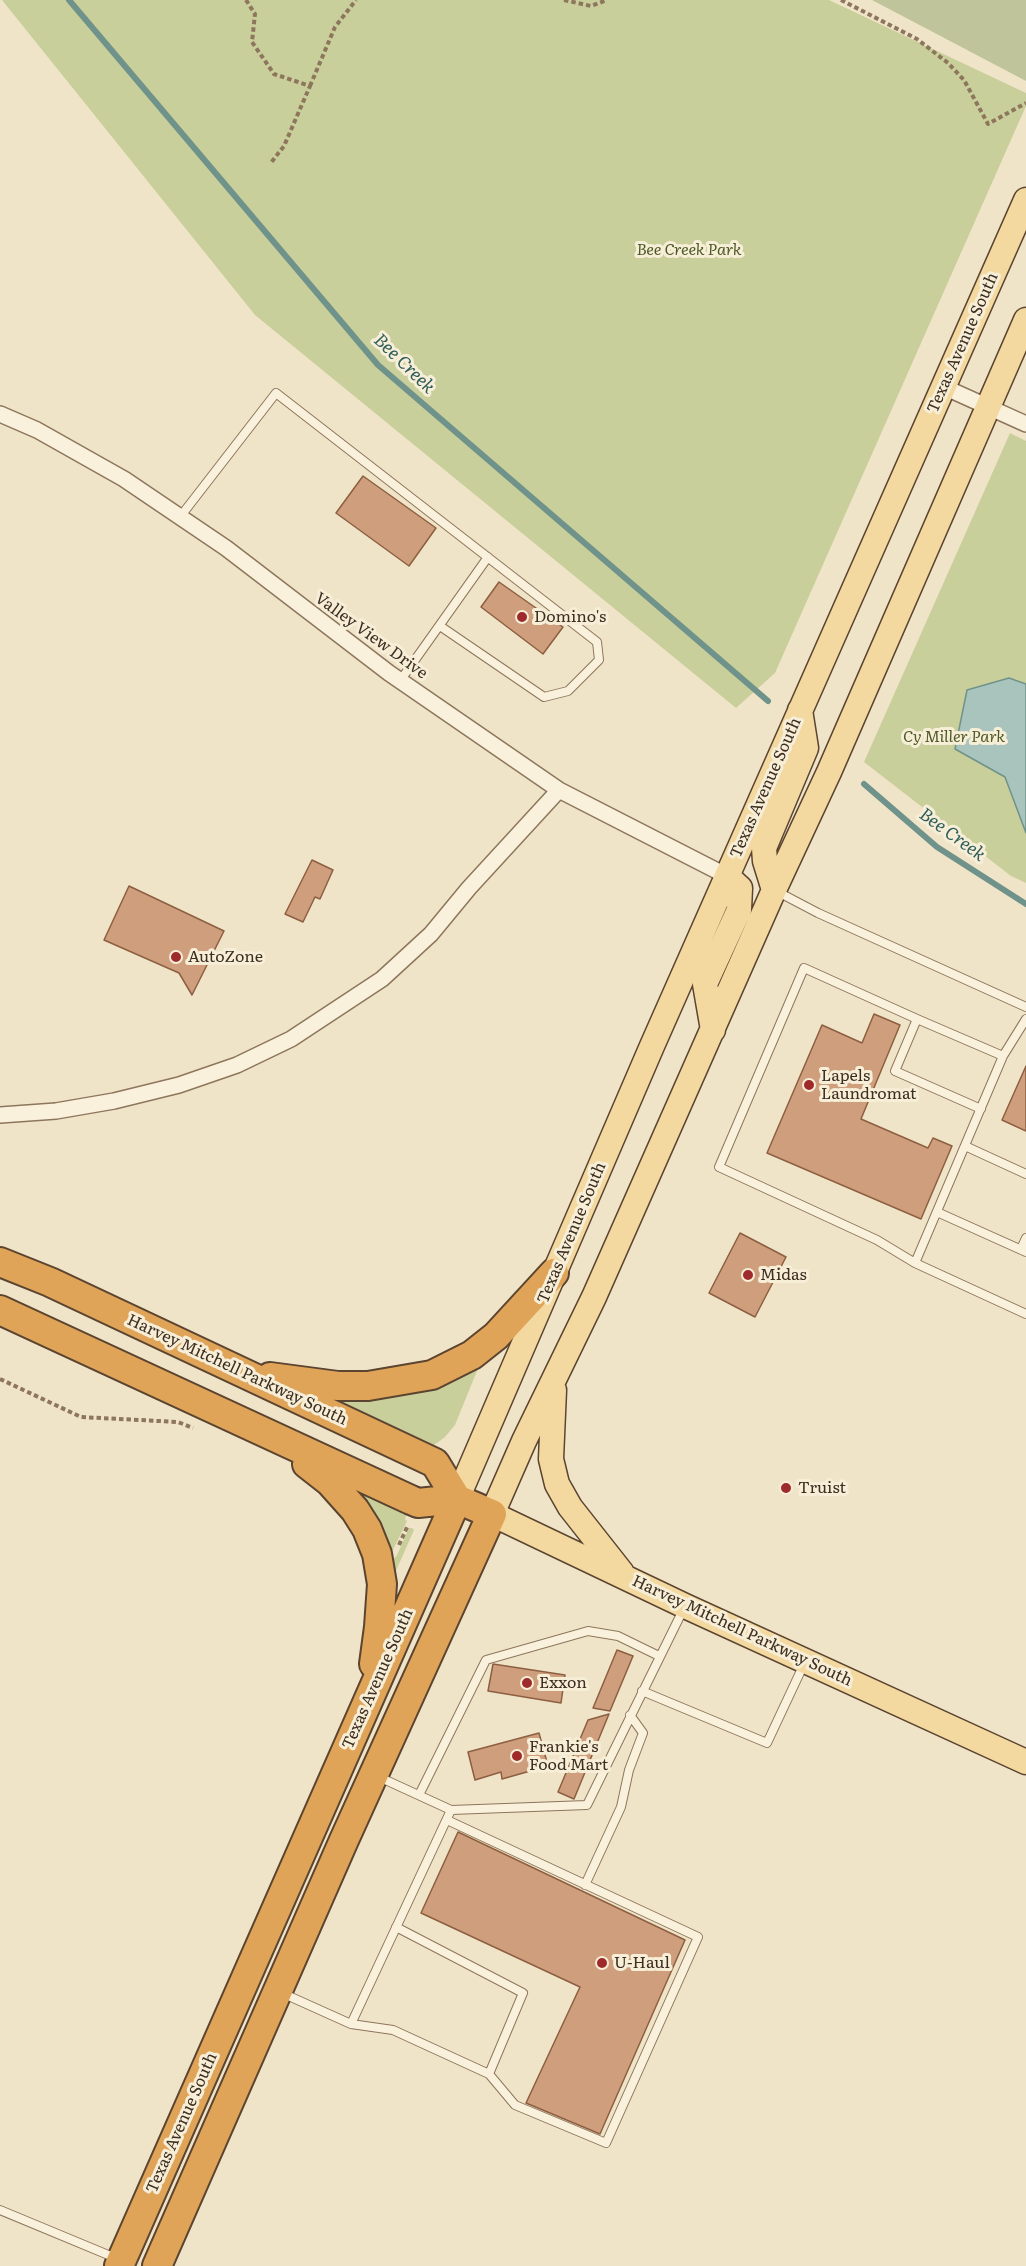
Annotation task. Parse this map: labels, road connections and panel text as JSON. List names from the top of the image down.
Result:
{
  "streets": {
    "highway": ["Texas Avenue South", "Harvey Mitchell Parkway South"],
    "street": ["Valley View Drive"]
  },
  "crossings": [
    ["Texas Avenue South", "Valley View Drive"],
    ["Texas Avenue South", "Harvey Mitchell Parkway South"]
  ],
  "water": ["Bee Creek"],
  "parks": ["Bee Creek Park", "Cy Miller Park"],
  "places": [
    "Domino's",
    "AutoZone",
    "Lapels Laundromat",
    "Midas",
    "Truist",
    "Exxon",
    "Frankie's Food Mart",
    "U-Haul"
  ]
}
